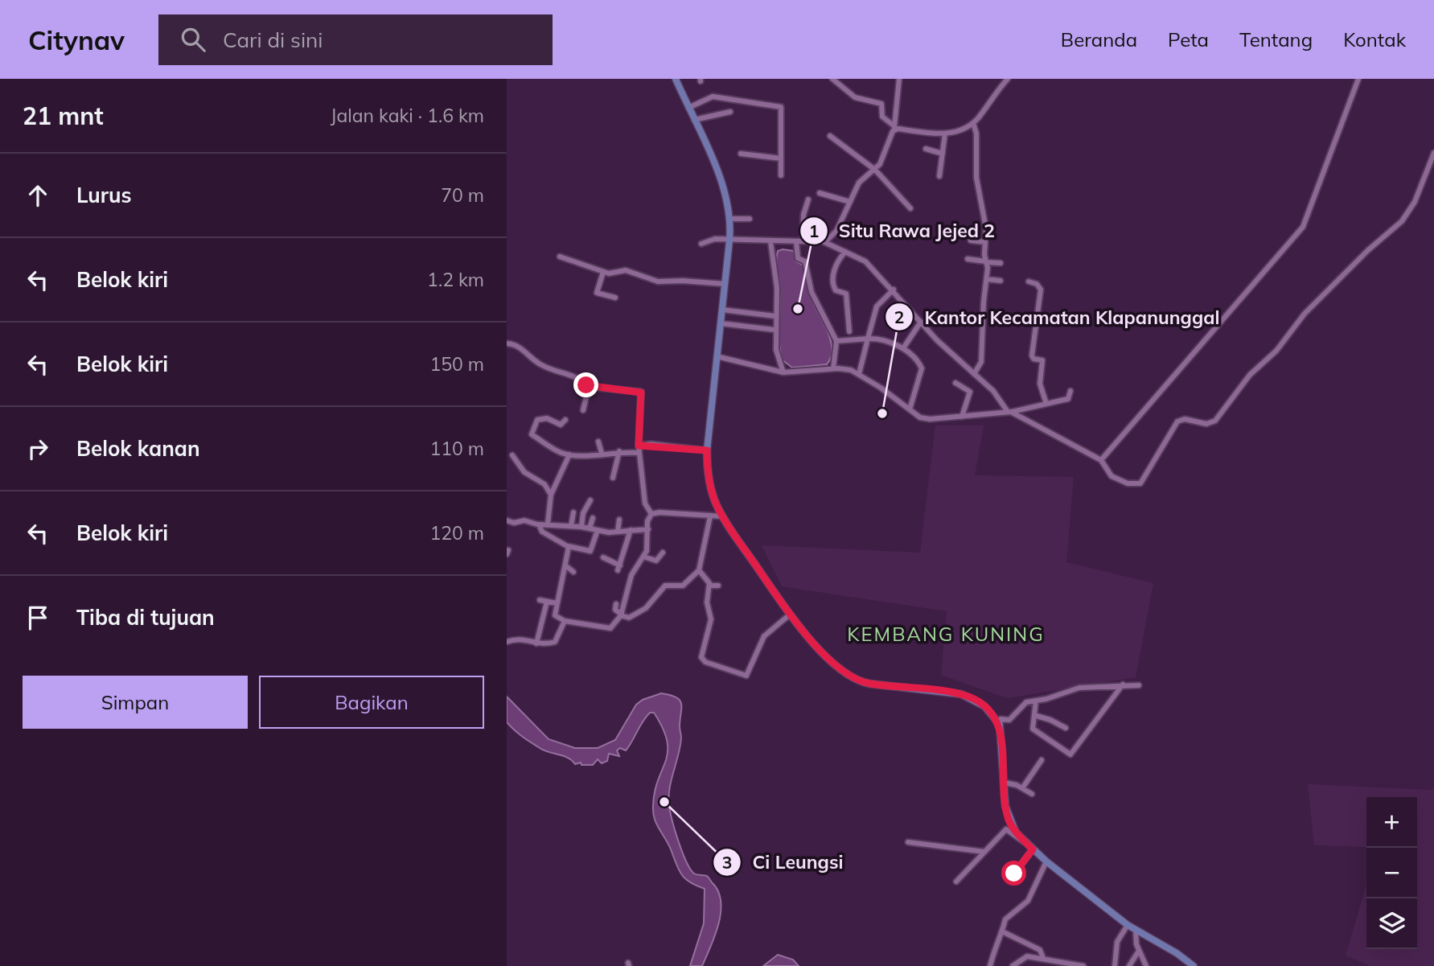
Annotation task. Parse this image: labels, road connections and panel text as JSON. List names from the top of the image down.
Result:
{
  "districts": ["KEMBANG KUNING"],
  "places": ["Situ Rawa Jejed 2", "Kantor Kecamatan Klapanunggal", "Ci Leungsi"],
  "page": {
    "header": "Citynav",
    "search": "Cari di sini",
    "nav": [
      "Beranda",
      "Peta",
      "Tentang",
      "Kontak"
    ],
    "heading": ["21 mnt", "Jalan kaki · 1.6 km"],
    "list": [
      ["Lurus", "70 m"],
      ["Belok kiri", "1.2 km"],
      ["Belok kiri", "150 m"],
      ["Belok kanan", "110 m"],
      ["Belok kiri", "120 m"],
      "Tiba di tujuan"
    ],
    "buttons": ["Simpan", "Bagikan"],
    "map_buttons": ["+", "−"]
  }
}
